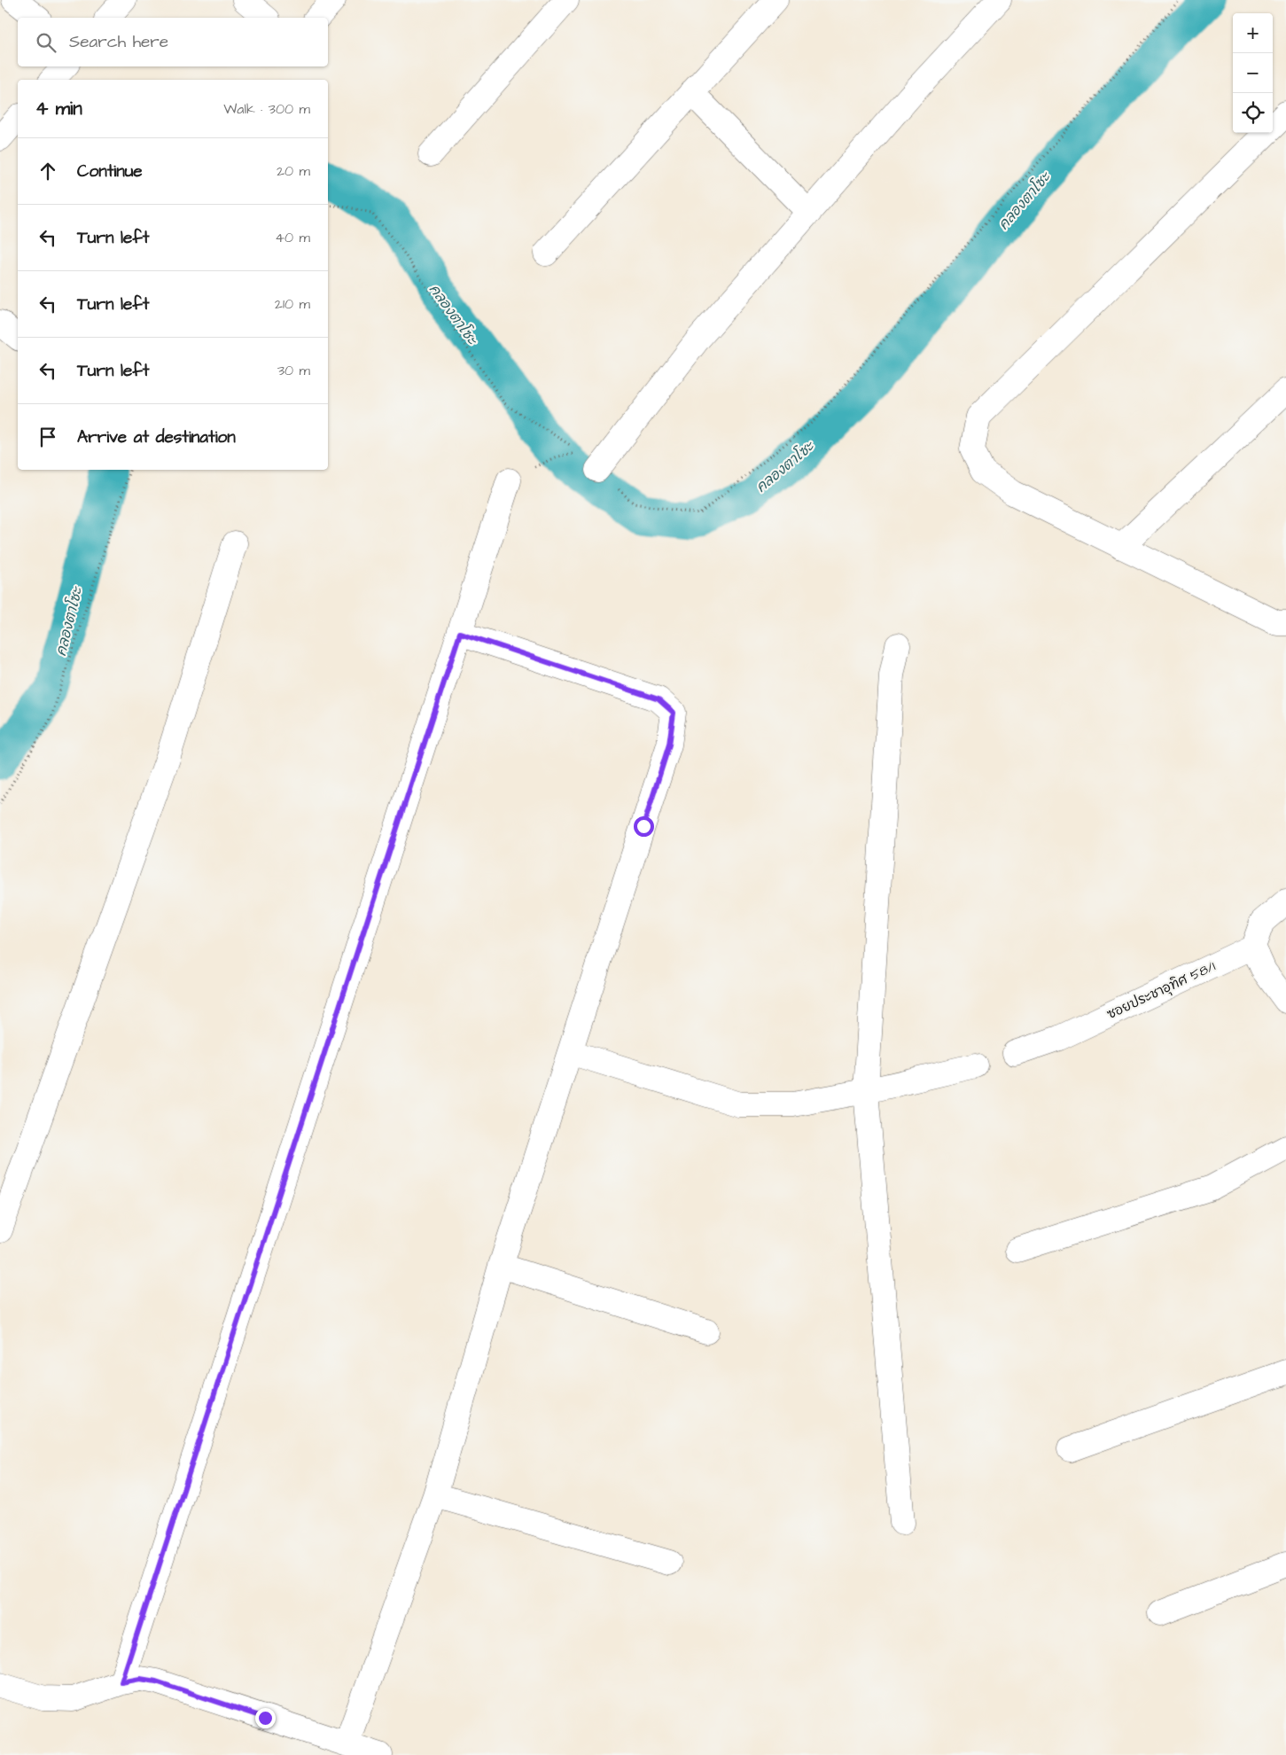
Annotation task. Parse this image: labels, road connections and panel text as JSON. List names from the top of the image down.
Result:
{
  "streets": {
    "street": ["ซอยประชาอุทิศ 58/1"]
  },
  "water": ["คลองตาโซะ"],
  "page": {
    "map_buttons": ["+", "−"],
    "search": "Search here",
    "heading": ["4 min", "Walk · 300 m"],
    "list": [
      ["Continue", "20 m"],
      ["Turn left", "40 m"],
      ["Turn left", "210 m"],
      ["Turn left", "30 m"],
      "Arrive at destination"
    ]
  }
}
